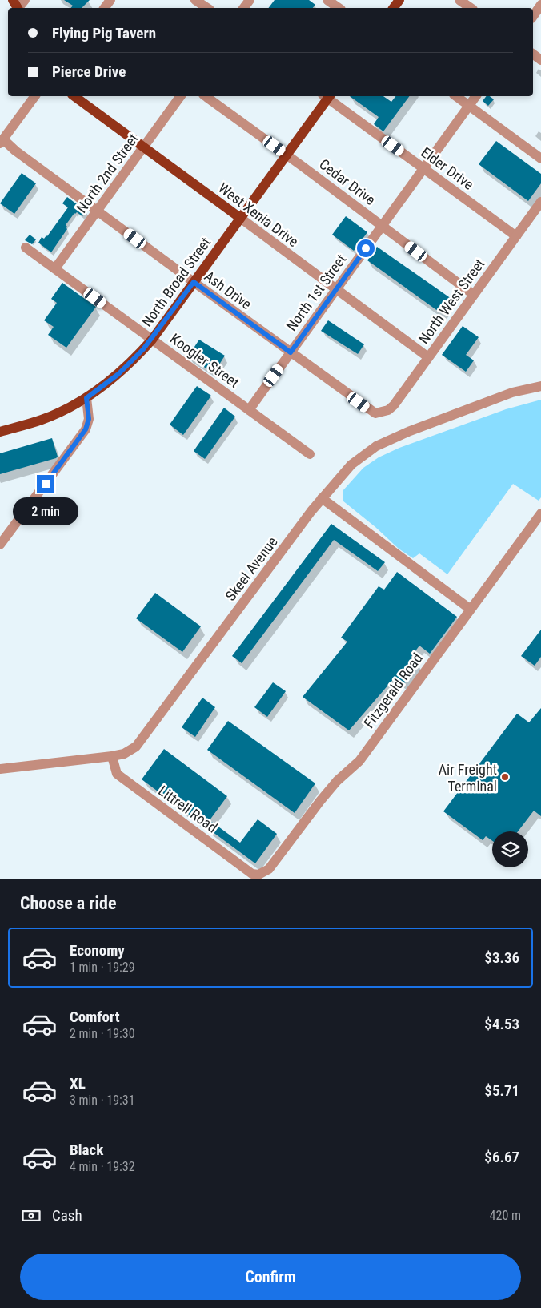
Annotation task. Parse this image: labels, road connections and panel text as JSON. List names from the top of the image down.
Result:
{
  "streets": {
    "main road": ["West Xenia Drive", "North Broad Street"],
    "street": [
      "Elder Drive",
      "North 2nd Street",
      "Cedar Drive",
      "Ash Drive",
      "North 1st Street",
      "North West Street",
      "Koogler Street",
      "Skeel Avenue",
      "Fitzgerald Road",
      "Littrell Road"
    ]
  },
  "crossings": [
    ["Elder Drive", "North 1st Street"],
    ["Elder Drive", "North West Street"],
    ["North 2nd Street", "West Xenia Drive"],
    ["North 2nd Street", "Ash Drive"],
    ["North 2nd Street", "Koogler Street"],
    ["Cedar Drive", "North Broad Street"],
    ["Cedar Drive", "North 1st Street"],
    ["Cedar Drive", "North West Street"],
    ["West Xenia Drive", "North Broad Street"],
    ["West Xenia Drive", "North 1st Street"],
    ["West Xenia Drive", "North West Street"],
    ["North Broad Street", "Ash Drive"],
    ["North Broad Street", "Koogler Street"],
    ["Ash Drive", "North 1st Street"],
    ["Ash Drive", "North West Street"],
    ["North 1st Street", "Koogler Street"],
    ["Skeel Avenue", "Littrell Road"],
    ["Fitzgerald Road", "Littrell Road"]
  ],
  "places": ["Air Freight Terminal"],
  "page": {
    "banner": ["Flying Pig Tavern", "Pierce Drive"],
    "bubble": "2 min",
    "heading": "Choose a ride",
    "list": [
      {
        "name": "Economy",
        "note": "1 min · 19:29",
        "value": "$3.36"
      },
      {
        "name": "Comfort",
        "note": "2 min · 19:30",
        "value": "$4.53"
      },
      {
        "name": "XL",
        "note": "3 min · 19:31",
        "value": "$5.71"
      },
      {
        "name": "Black",
        "note": "4 min · 19:32",
        "value": "$6.67"
      }
    ],
    "pay": ["Cash", "420 m"],
    "buttons": "Confirm"
  }
}
